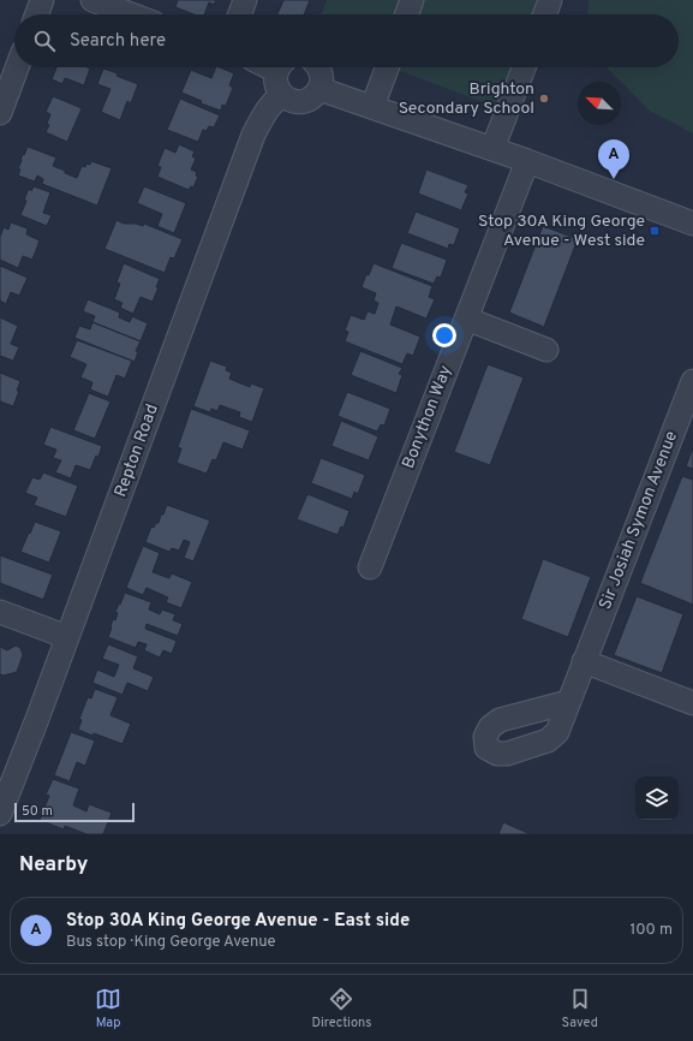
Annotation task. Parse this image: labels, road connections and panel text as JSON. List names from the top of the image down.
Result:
{
  "streets": {
    "street": ["Bonython Way", "Repton Road", "Sir Josiah Symon Avenue"]
  },
  "places": {
    "other": ["Brighton Secondary School"],
    "transit": ["Stop 30A King George Avenue - West side"]
  },
  "scale_bar": "50 m",
  "north": "top left",
  "page": {
    "search": "Search here",
    "pins": "A",
    "scale": "50 m",
    "heading": "Nearby",
    "list": [
      {
        "mark": "A",
        "name": "Stop 30A King George Avenue - East side",
        "note": "Bus stop · King George Avenue",
        "value": "100 m"
      }
    ],
    "nav": ["Map", "Directions", "Saved"]
  }
}
